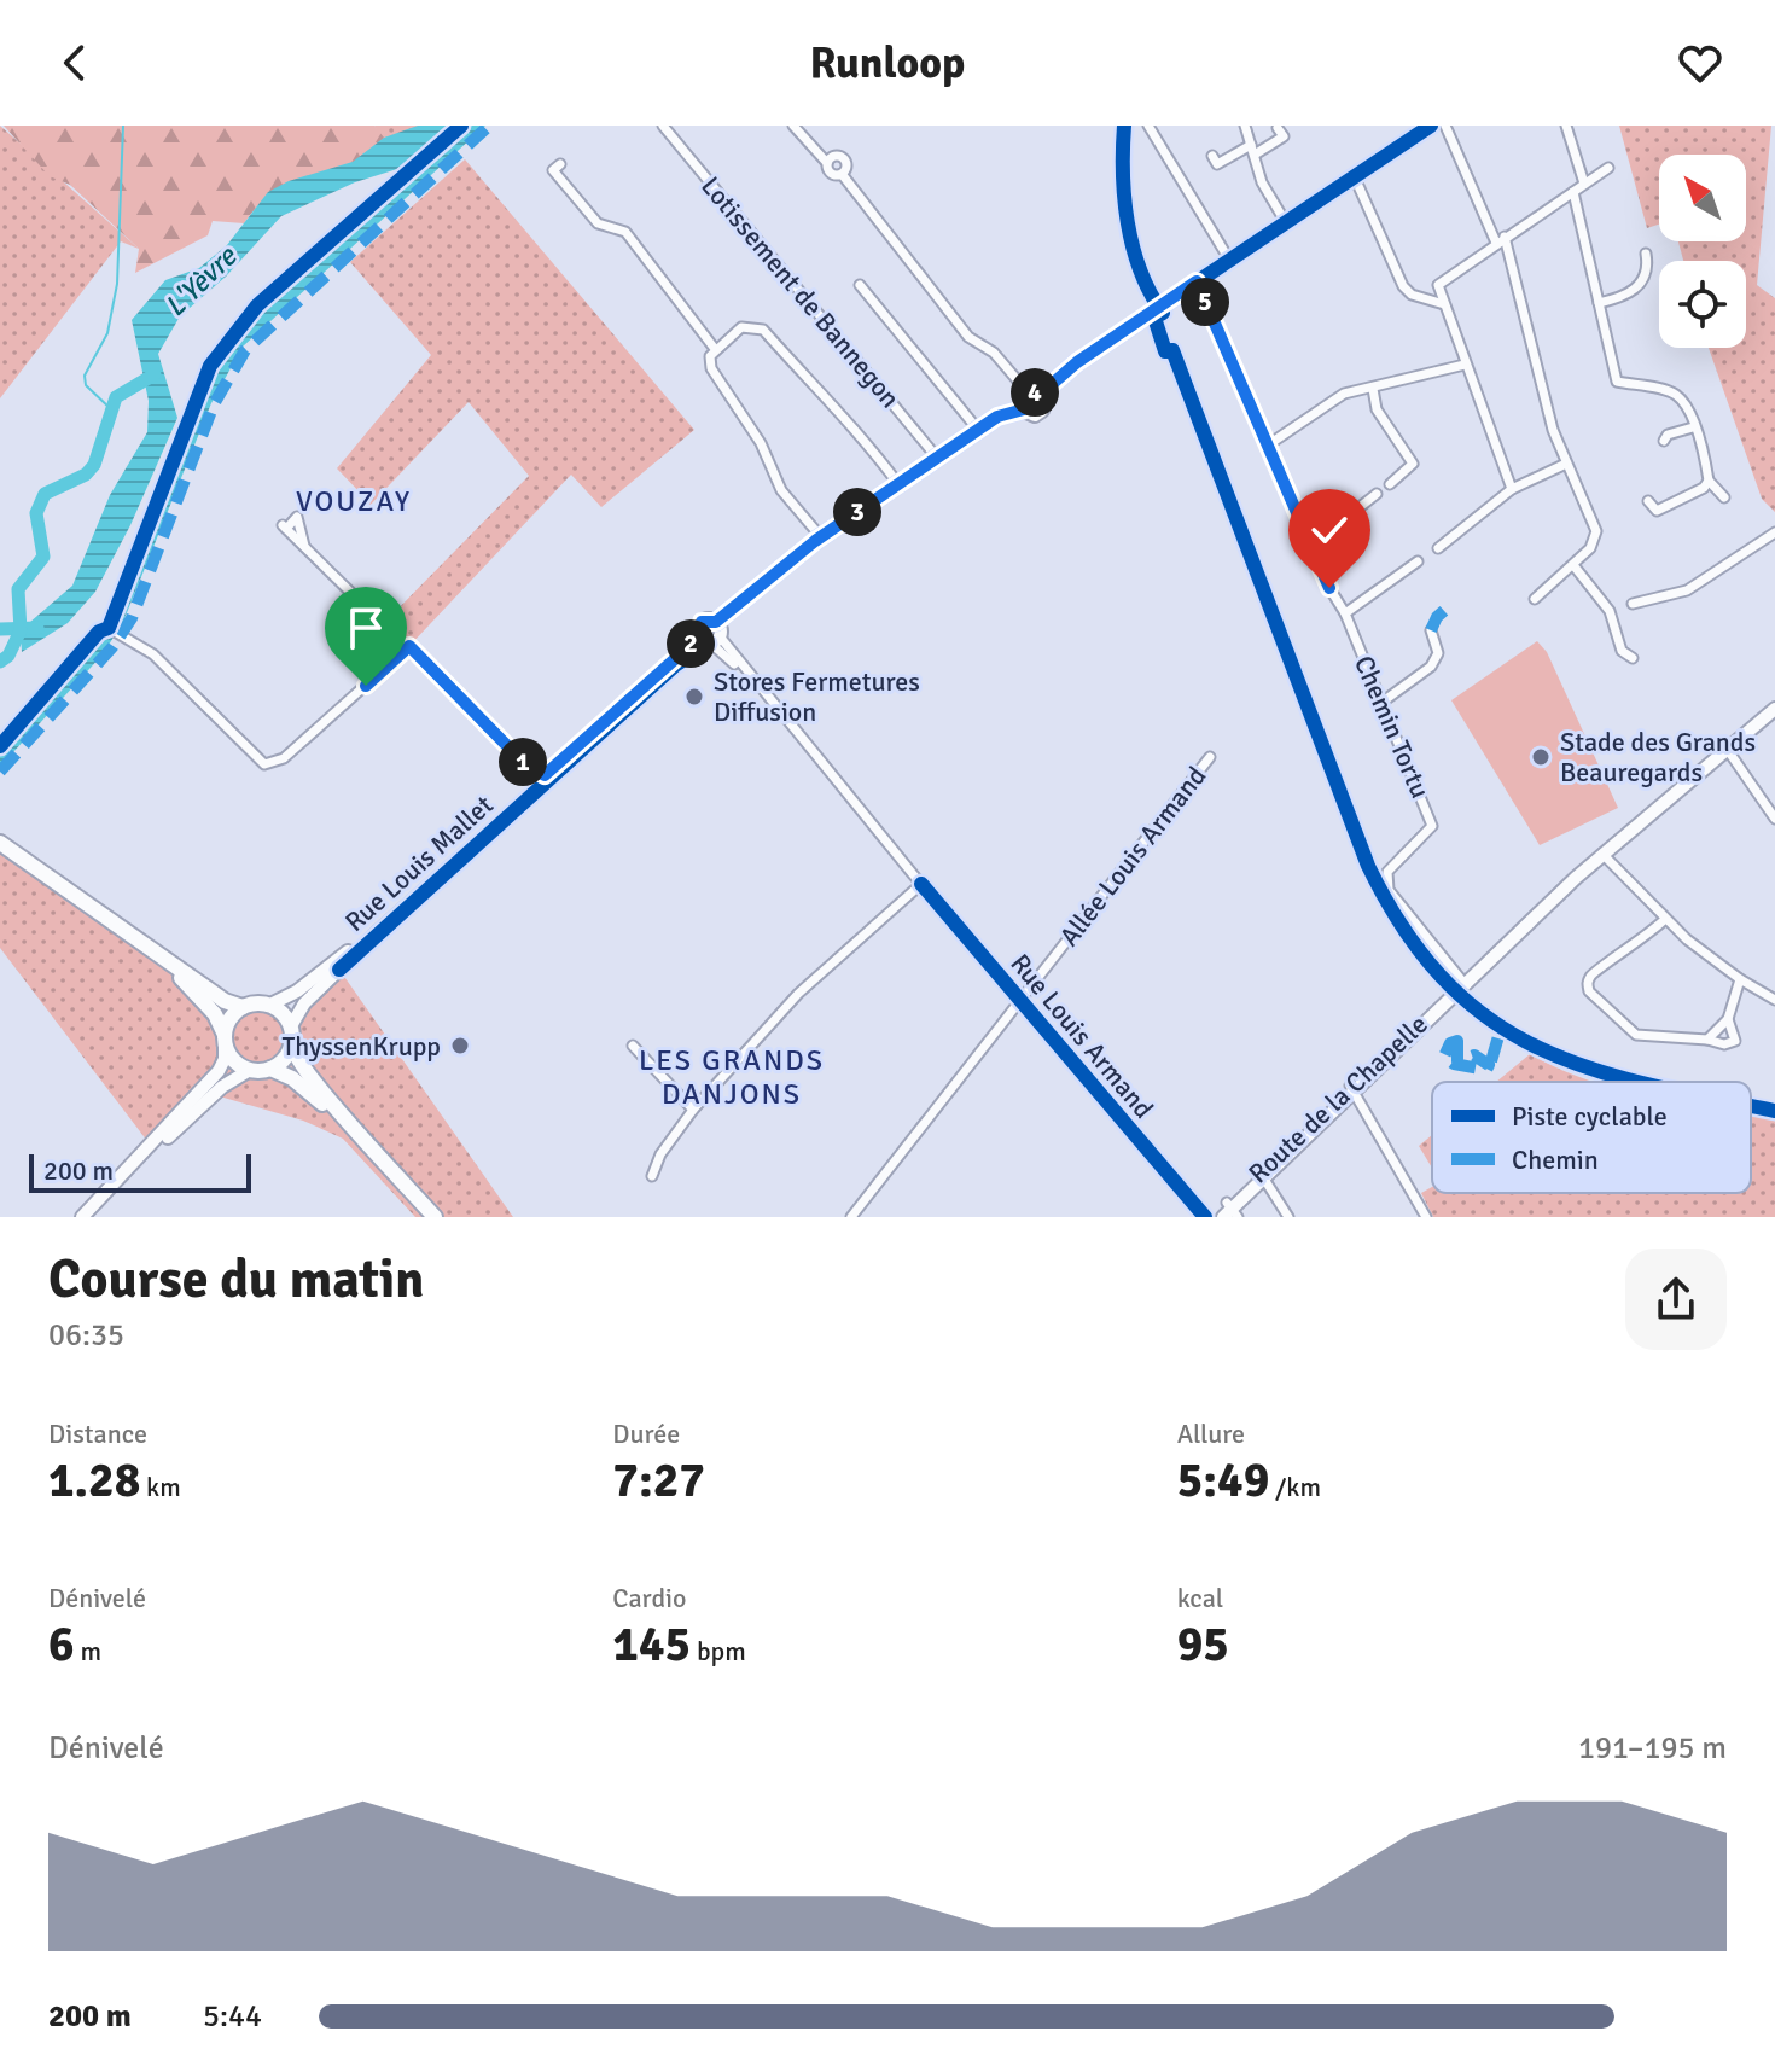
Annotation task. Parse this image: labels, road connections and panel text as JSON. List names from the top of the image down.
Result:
{
  "streets": {
    "main road": ["Rue Louis Mallet", "Route de la Chapelle"],
    "street": [
      "Lotissement de Bannegon",
      "Chemin Tortu",
      "Allée Louis Armand",
      "Rue Louis Armand"
    ]
  },
  "crossings": [
    ["Lotissement de Bannegon", "Rue Louis Mallet"],
    ["Chemin Tortu", "Rue Louis Mallet"],
    ["Chemin Tortu", "Route de la Chapelle"],
    ["Allée Louis Armand", "Rue Louis Armand"],
    ["Rue Louis Mallet", "Rue Louis Armand"]
  ],
  "districts": ["VOUZAY", "LES GRANDS DANJONS"],
  "water": ["L'Yèvre"],
  "places": ["Stores Fermetures Diffusion", "Stade des Grands Beauregards", "ThyssenKrupp"],
  "legend": ["Piste cyclable", "Chemin"],
  "scale_bar": "200 m",
  "north": "top left",
  "page": {
    "header": "Runloop",
    "pins": [
      "5",
      "4",
      "3",
      "2",
      "1"
    ],
    "scale": "200 m",
    "heading": ["Course du matin", "06:35"],
    "stats": [
      ["Distance", "1.28 km"],
      ["Durée", "7:27"],
      ["Allure", "5:49 /km"],
      ["Dénivelé", "6 m"],
      ["Cardio", "145 bpm"],
      ["kcal", "95"]
    ],
    "chart": ["Dénivelé", "191–195 m"],
    "list": [
      {
        "name": "200 m",
        "note": "5:44"
      }
    ]
  }
}
